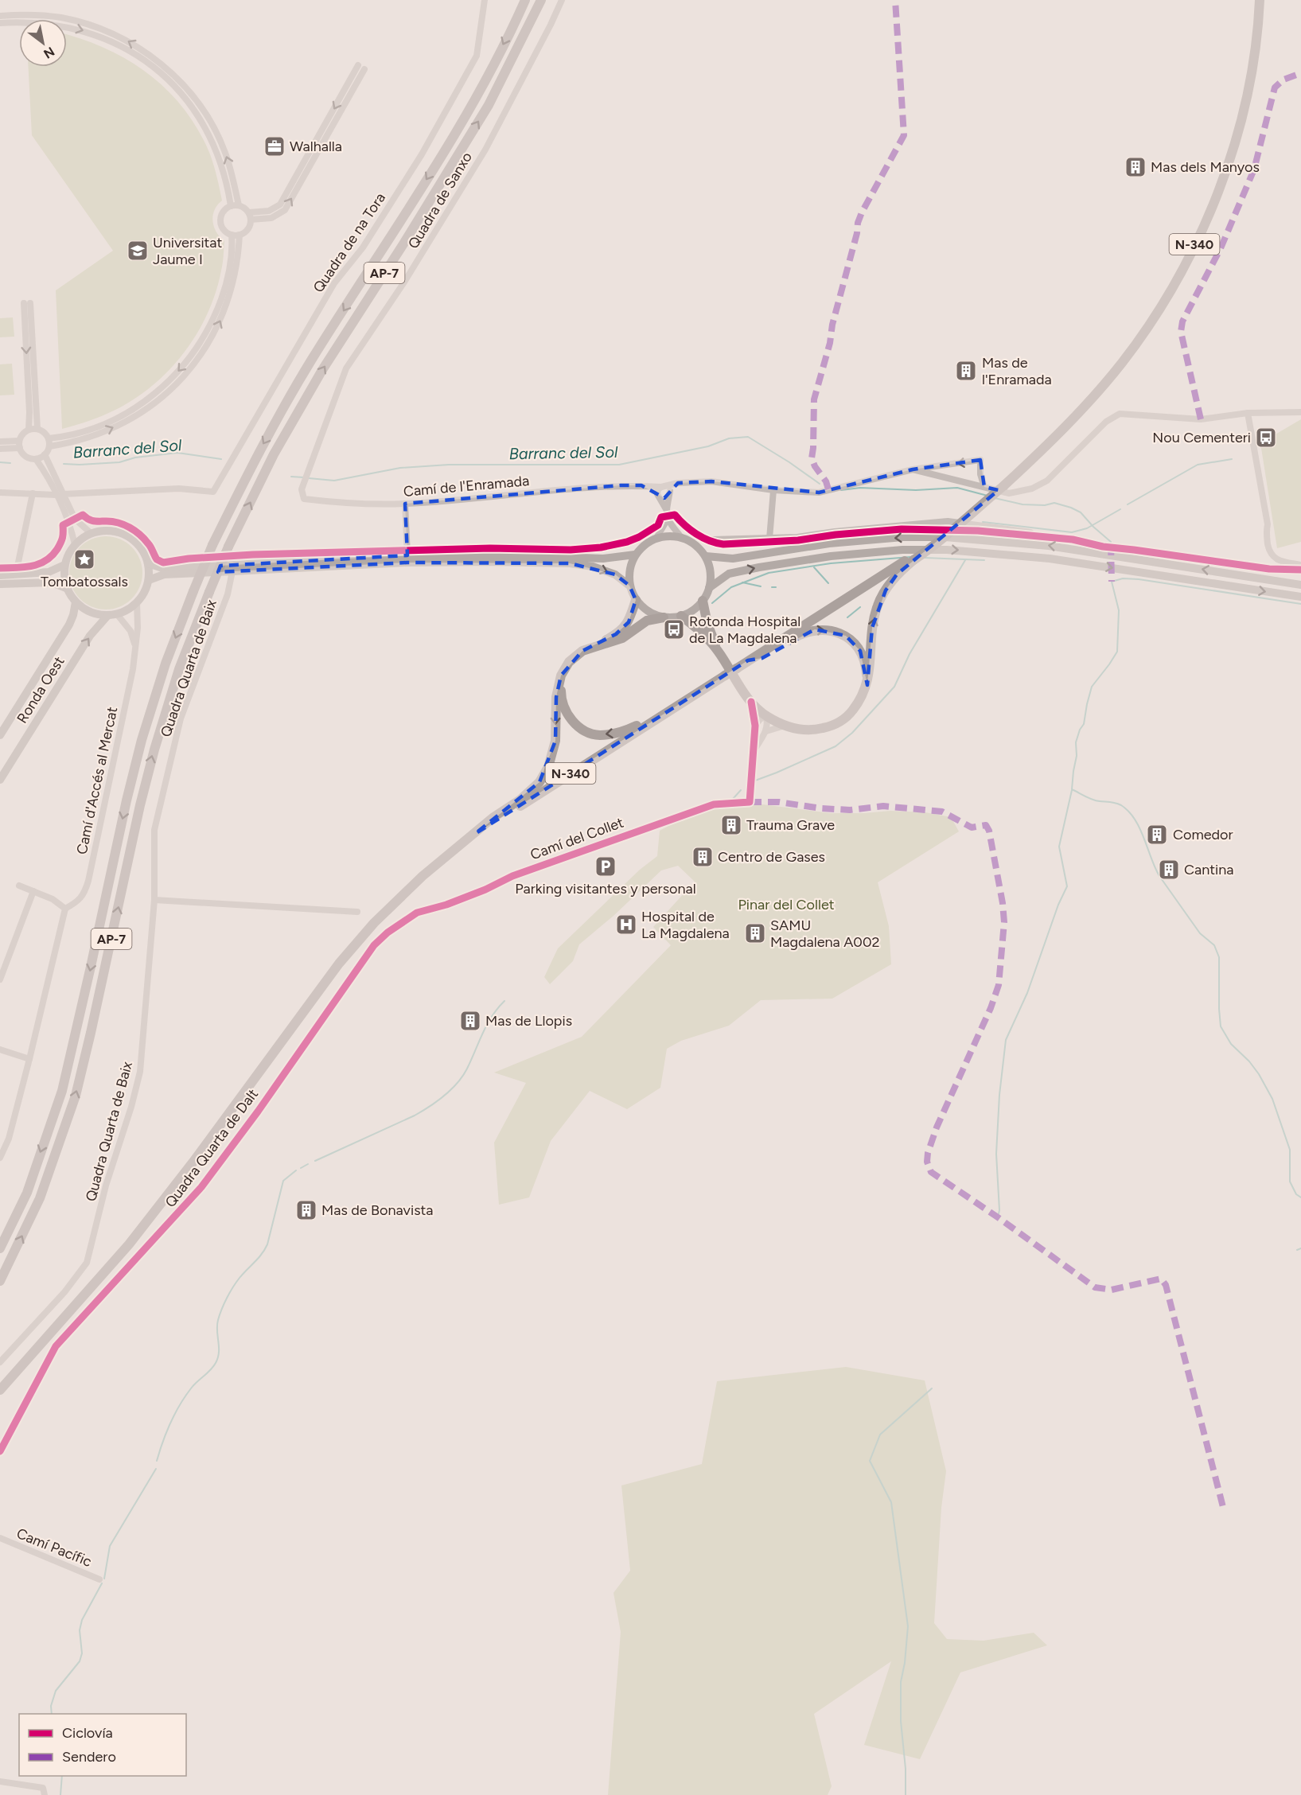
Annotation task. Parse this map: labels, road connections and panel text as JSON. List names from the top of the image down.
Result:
{
  "streets": {
    "highway": ["N-340", "AP-7"],
    "main road": ["Ronda Oest"],
    "street": [
      "Quadra de Sanxo",
      "Quadra de na Tora",
      "Camí de l'Enramada",
      "Quadra Quarta de Baix",
      "Camí d'Accés al Mercat",
      "Camí del Collet",
      "Quadra Quarta de Dalt",
      "Camí Pacífic"
    ]
  },
  "crossings": [
    ["Quadra de Sanxo", "Camí de l'Enramada"],
    ["Ronda Oest", "Camí d'Accés al Mercat"],
    ["Camí del Collet", "Quadra Quarta de Dalt"]
  ],
  "water": ["Barranc del Sol"],
  "parks": ["Pinar del Collet"],
  "places": {
    "office": ["Walhalla"],
    "building": [
      "Mas dels Manyos",
      "Mas de l'Enramada",
      "Trauma Grave",
      "Comedor",
      "Centro de Gases",
      "Cantina",
      "SAMU Magdalena A002",
      "Mas de Llopis",
      "Mas de Bonavista"
    ],
    "school or university": ["Universitat Jaume I"],
    "bus stop": ["Nou Cementeri", "Rotonda Hospital de La Magdalena"],
    "place": ["Tombatossals"],
    "parking": ["Parking visitantes y personal"],
    "hospital": ["Hospital de La Magdalena"]
  },
  "legend": ["Ciclovía", "Sendero"],
  "north": "bottom right"
}
